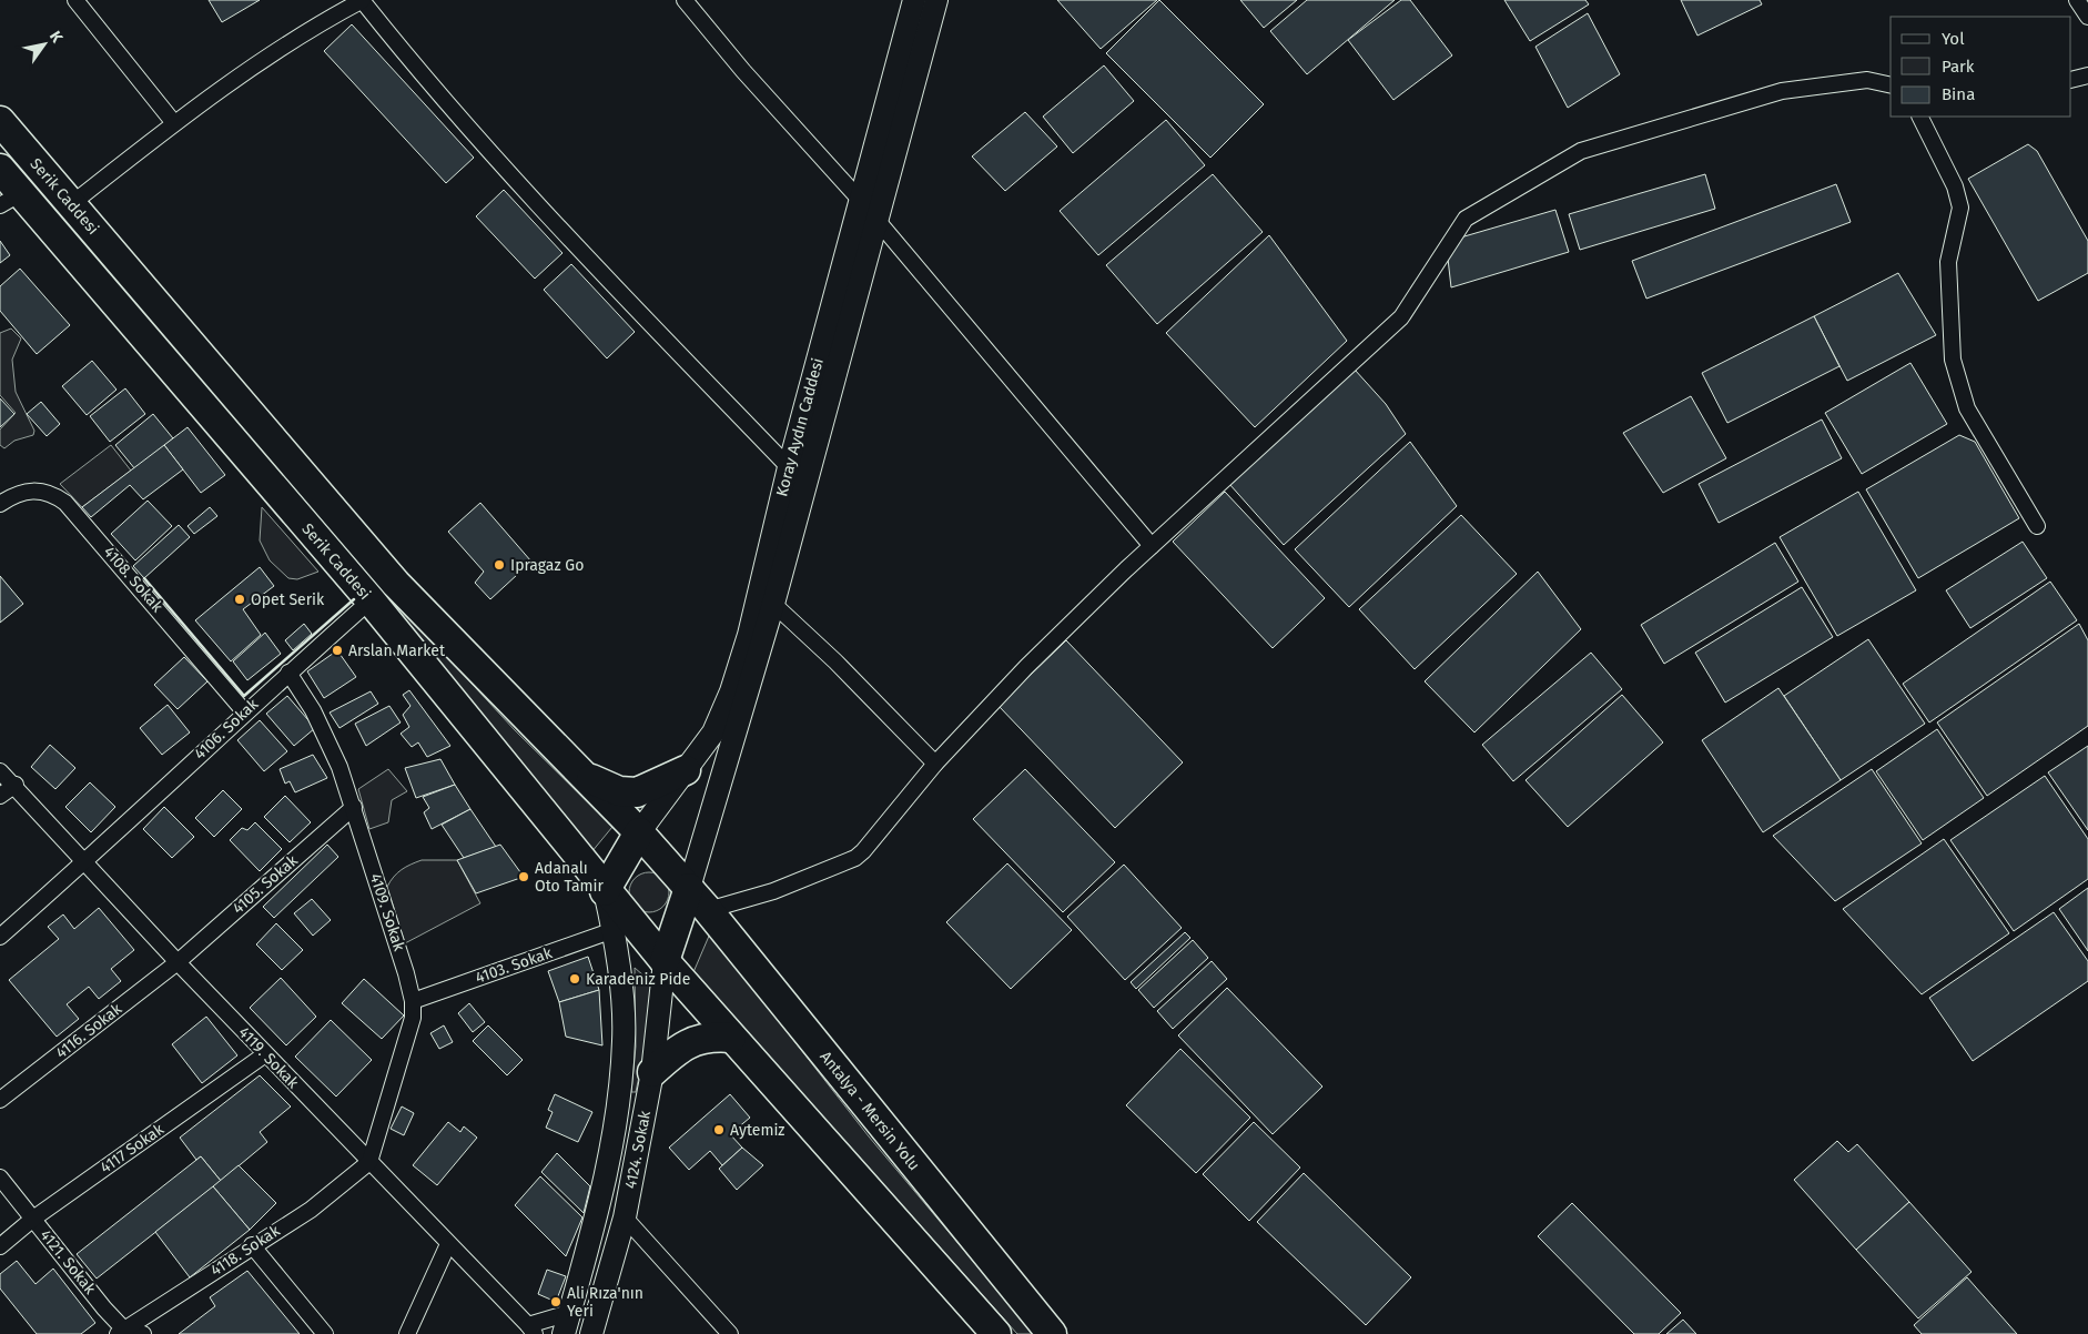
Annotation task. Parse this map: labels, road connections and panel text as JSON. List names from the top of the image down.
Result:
{
  "streets": {
    "highway": ["Serik Caddesi", "Antalya - Mersin Yolu"],
    "main road": ["Koray Aydın Caddesi", "4124. Sokak"],
    "street": [
      "4108. Sokak",
      "4106. Sokak",
      "4105. Sokak",
      "4109. Sokak",
      "4103. Sokak",
      "4116. Sokak",
      "4119. Sokak",
      "4117 Sokak",
      "4118. Sokak",
      "4121. Sokak"
    ]
  },
  "crossings": [
    ["Serik Caddesi", "Koray Aydın Caddesi"],
    ["Serik Caddesi", "4106. Sokak"],
    ["Serik Caddesi", "Antalya - Mersin Yolu"],
    ["Serik Caddesi", "4124. Sokak"],
    ["4108. Sokak", "4106. Sokak"],
    ["4106. Sokak", "4109. Sokak"],
    ["4106. Sokak", "4119. Sokak"],
    ["4105. Sokak", "4109. Sokak"],
    ["4105. Sokak", "4116. Sokak"],
    ["4105. Sokak", "4119. Sokak"],
    ["4109. Sokak", "4103. Sokak"],
    ["4109. Sokak", "4119. Sokak"],
    ["4109. Sokak", "4118. Sokak"],
    ["4116. Sokak", "4119. Sokak"],
    ["4119. Sokak", "4117 Sokak"],
    ["4119. Sokak", "4118. Sokak"],
    ["4117 Sokak", "4121. Sokak"],
    ["4118. Sokak", "4121. Sokak"]
  ],
  "places": [
    "Ipragaz Go",
    "Opet Serik",
    "Arslan Market",
    "Adanalı Oto Tamir",
    "Karadeniz Pide",
    "Aytemiz",
    "Ali Rıza'nın Yeri"
  ],
  "legend": ["Yol", "Park", "Bina"],
  "north": "top right"
}
